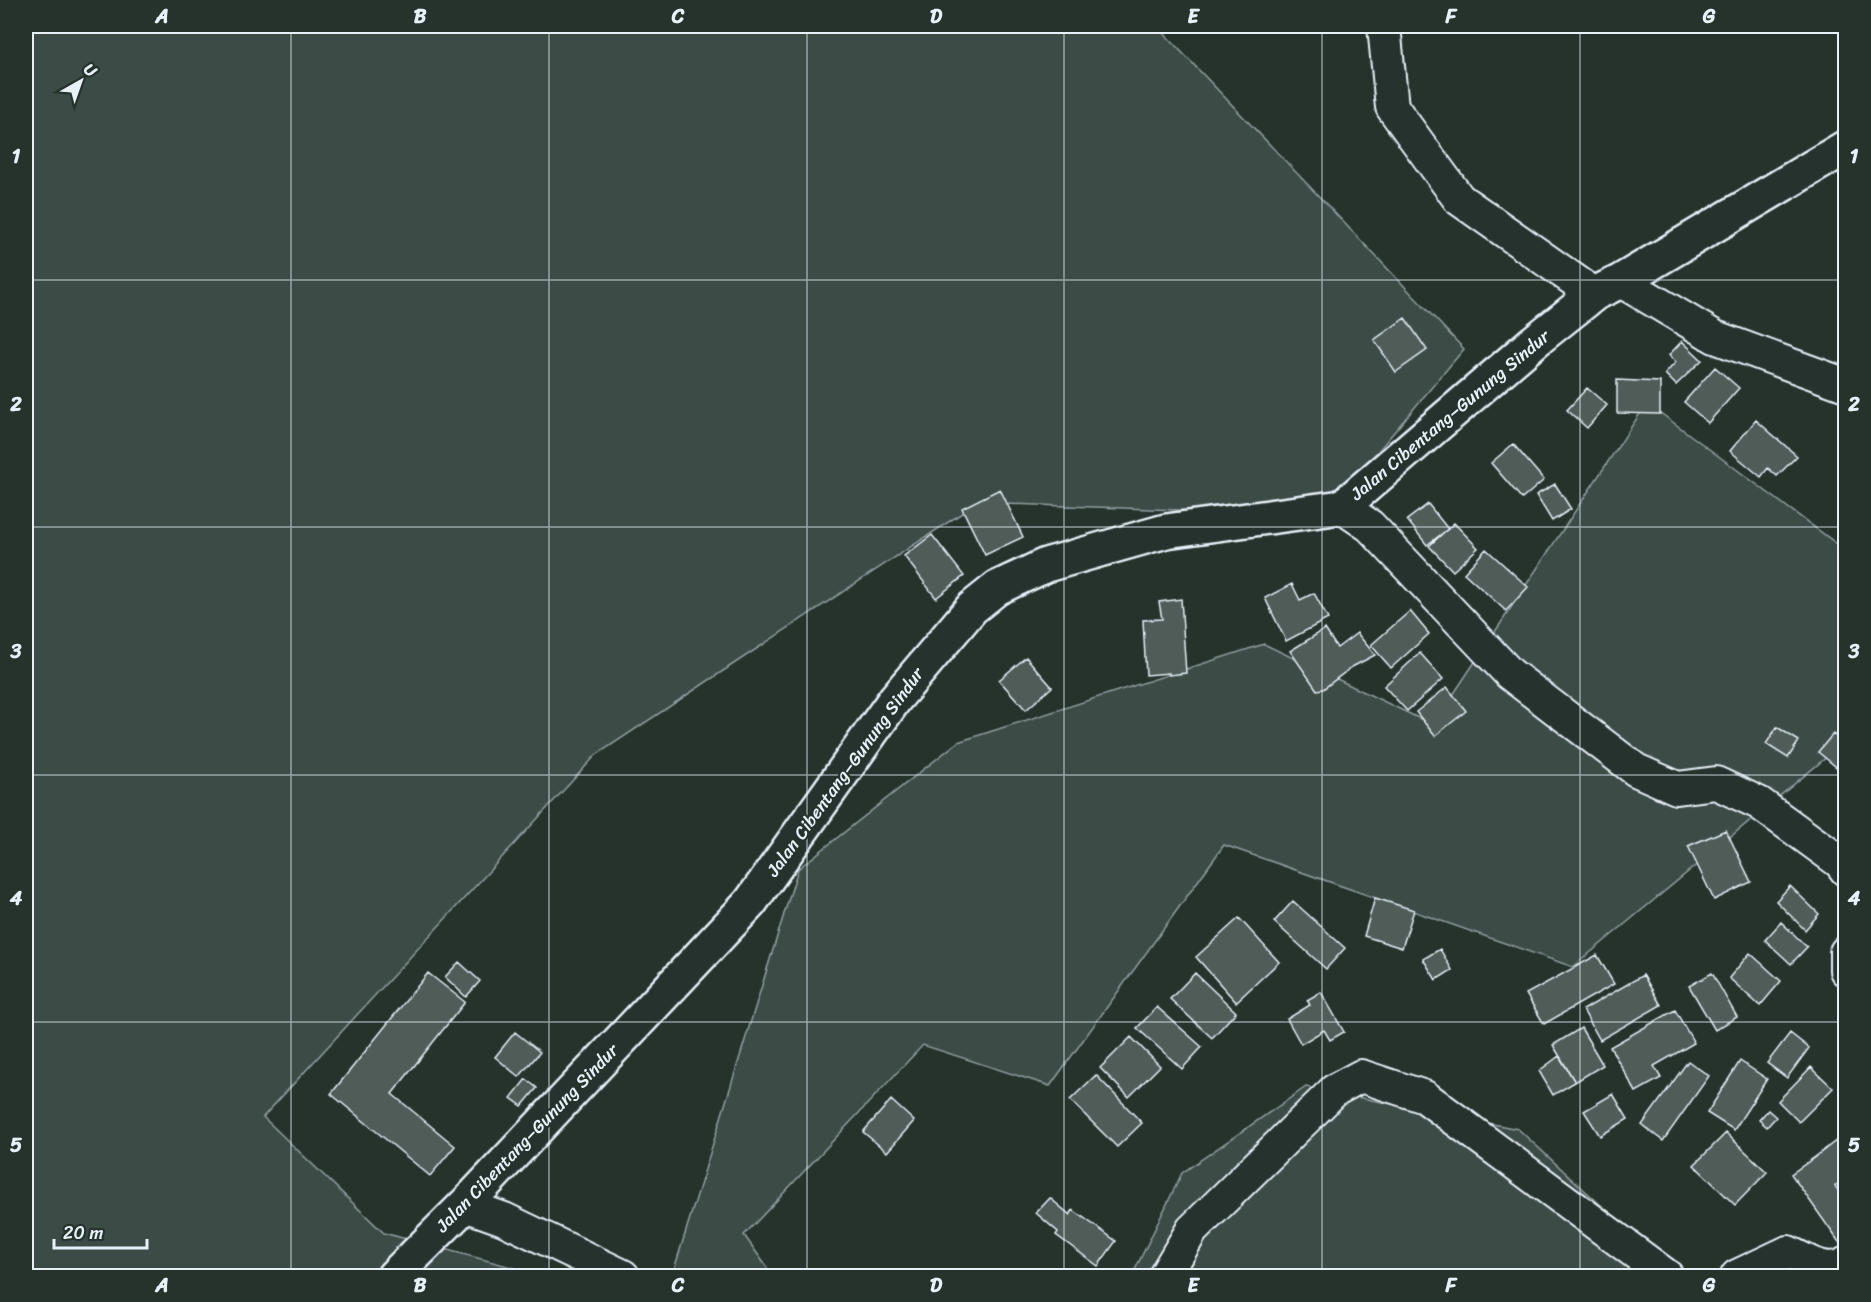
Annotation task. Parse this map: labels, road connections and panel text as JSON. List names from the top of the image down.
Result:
{
  "streets": {
    "street": ["Jalan Cibentang–Gunung Sindur"]
  },
  "scale_bar": "20 m",
  "north": "top right",
  "grid": {
    "columns": [
      "A",
      "B",
      "C",
      "D",
      "E",
      "F",
      "G"
    ],
    "rows": [
      "1",
      "2",
      "3",
      "4",
      "5"
    ]
  }
}
